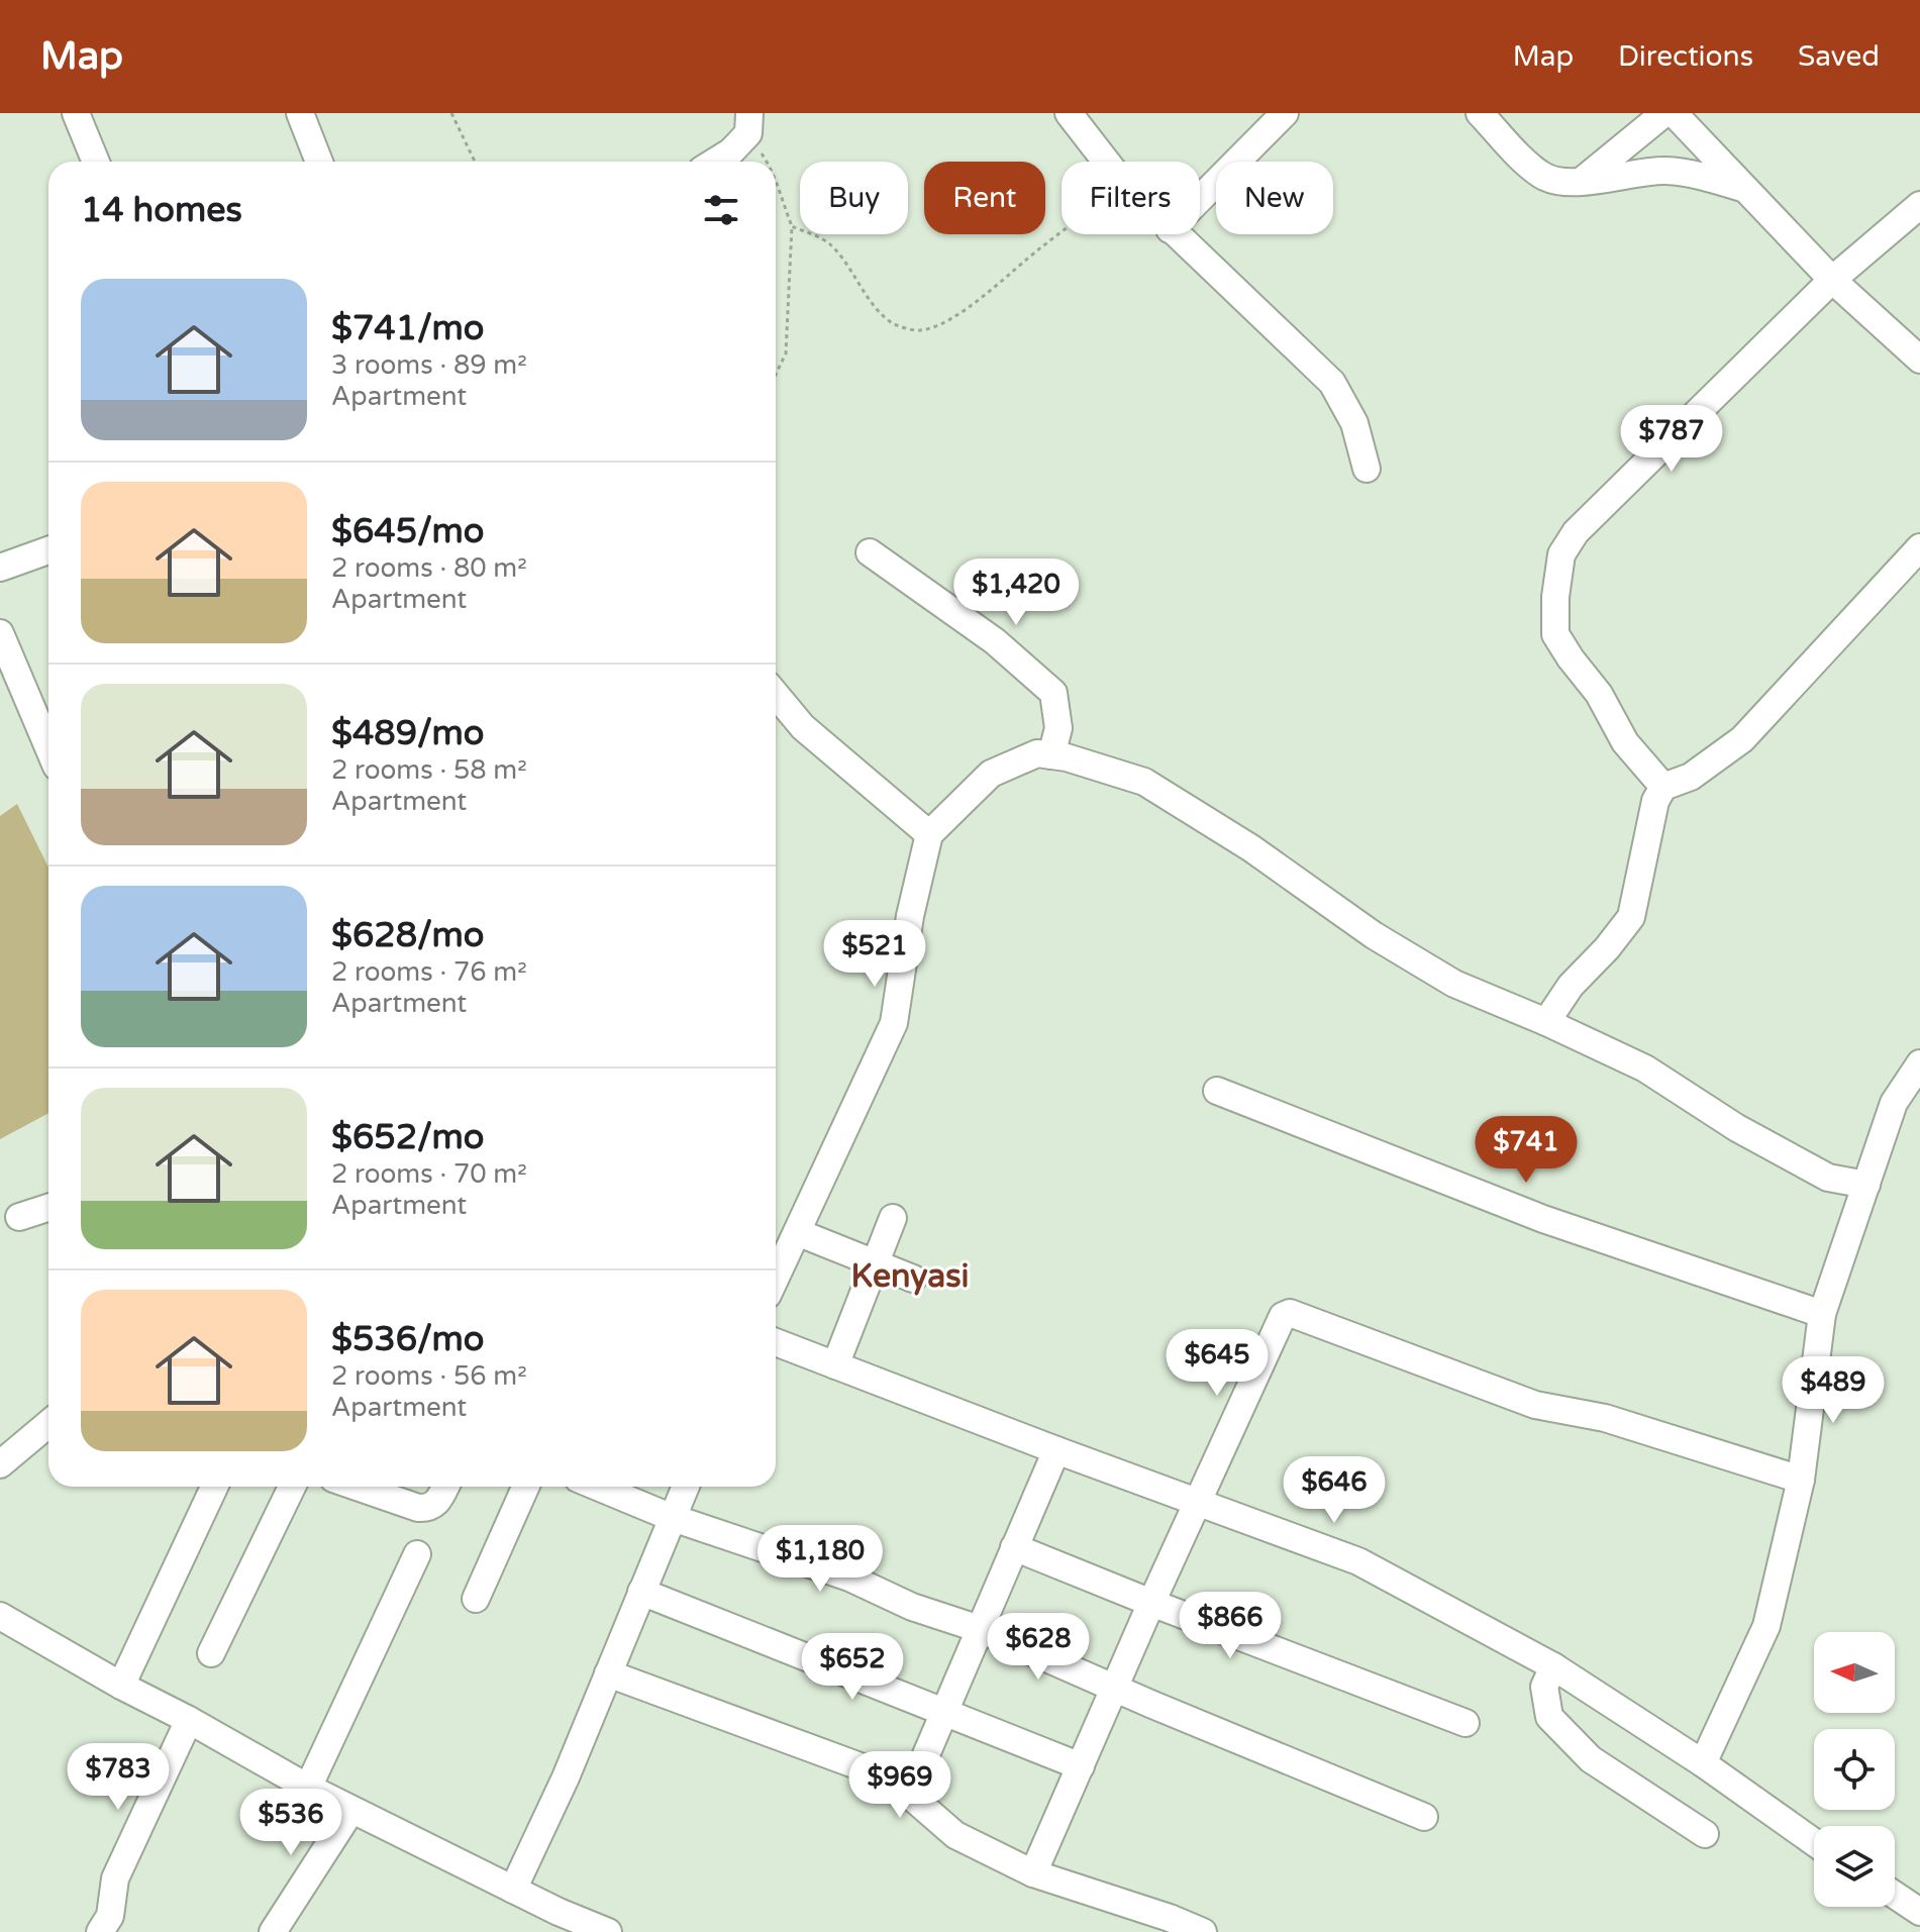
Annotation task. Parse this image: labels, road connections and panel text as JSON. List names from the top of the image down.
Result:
{
  "districts": ["Kenyasi"],
  "north": "left",
  "page": {
    "header": "Map",
    "nav": ["Map", "Directions", "Saved"],
    "chip": [
      "Buy",
      "Rent",
      "Filters",
      "New"
    ],
    "heading": "14 homes",
    "list": [
      {
        "name": "$741/mo",
        "note": "3 rooms · 89 m² · Apartment"
      },
      {
        "name": "$645/mo",
        "note": "2 rooms · 80 m² · Apartment"
      },
      {
        "name": "$489/mo",
        "note": "2 rooms · 58 m² · Apartment"
      },
      {
        "name": "$628/mo",
        "note": "2 rooms · 76 m² · Apartment"
      },
      {
        "name": "$652/mo",
        "note": "2 rooms · 70 m² · Apartment"
      },
      {
        "name": "$536/mo",
        "note": "2 rooms · 56 m² · Apartment"
      }
    ],
    "price": [
      "$787",
      "$1,420",
      "$521",
      "$741",
      "$645",
      "$489",
      "$646",
      "$1,180",
      "$866",
      "$628",
      "$652",
      "$783",
      "$969",
      "$536"
    ]
  }
}
